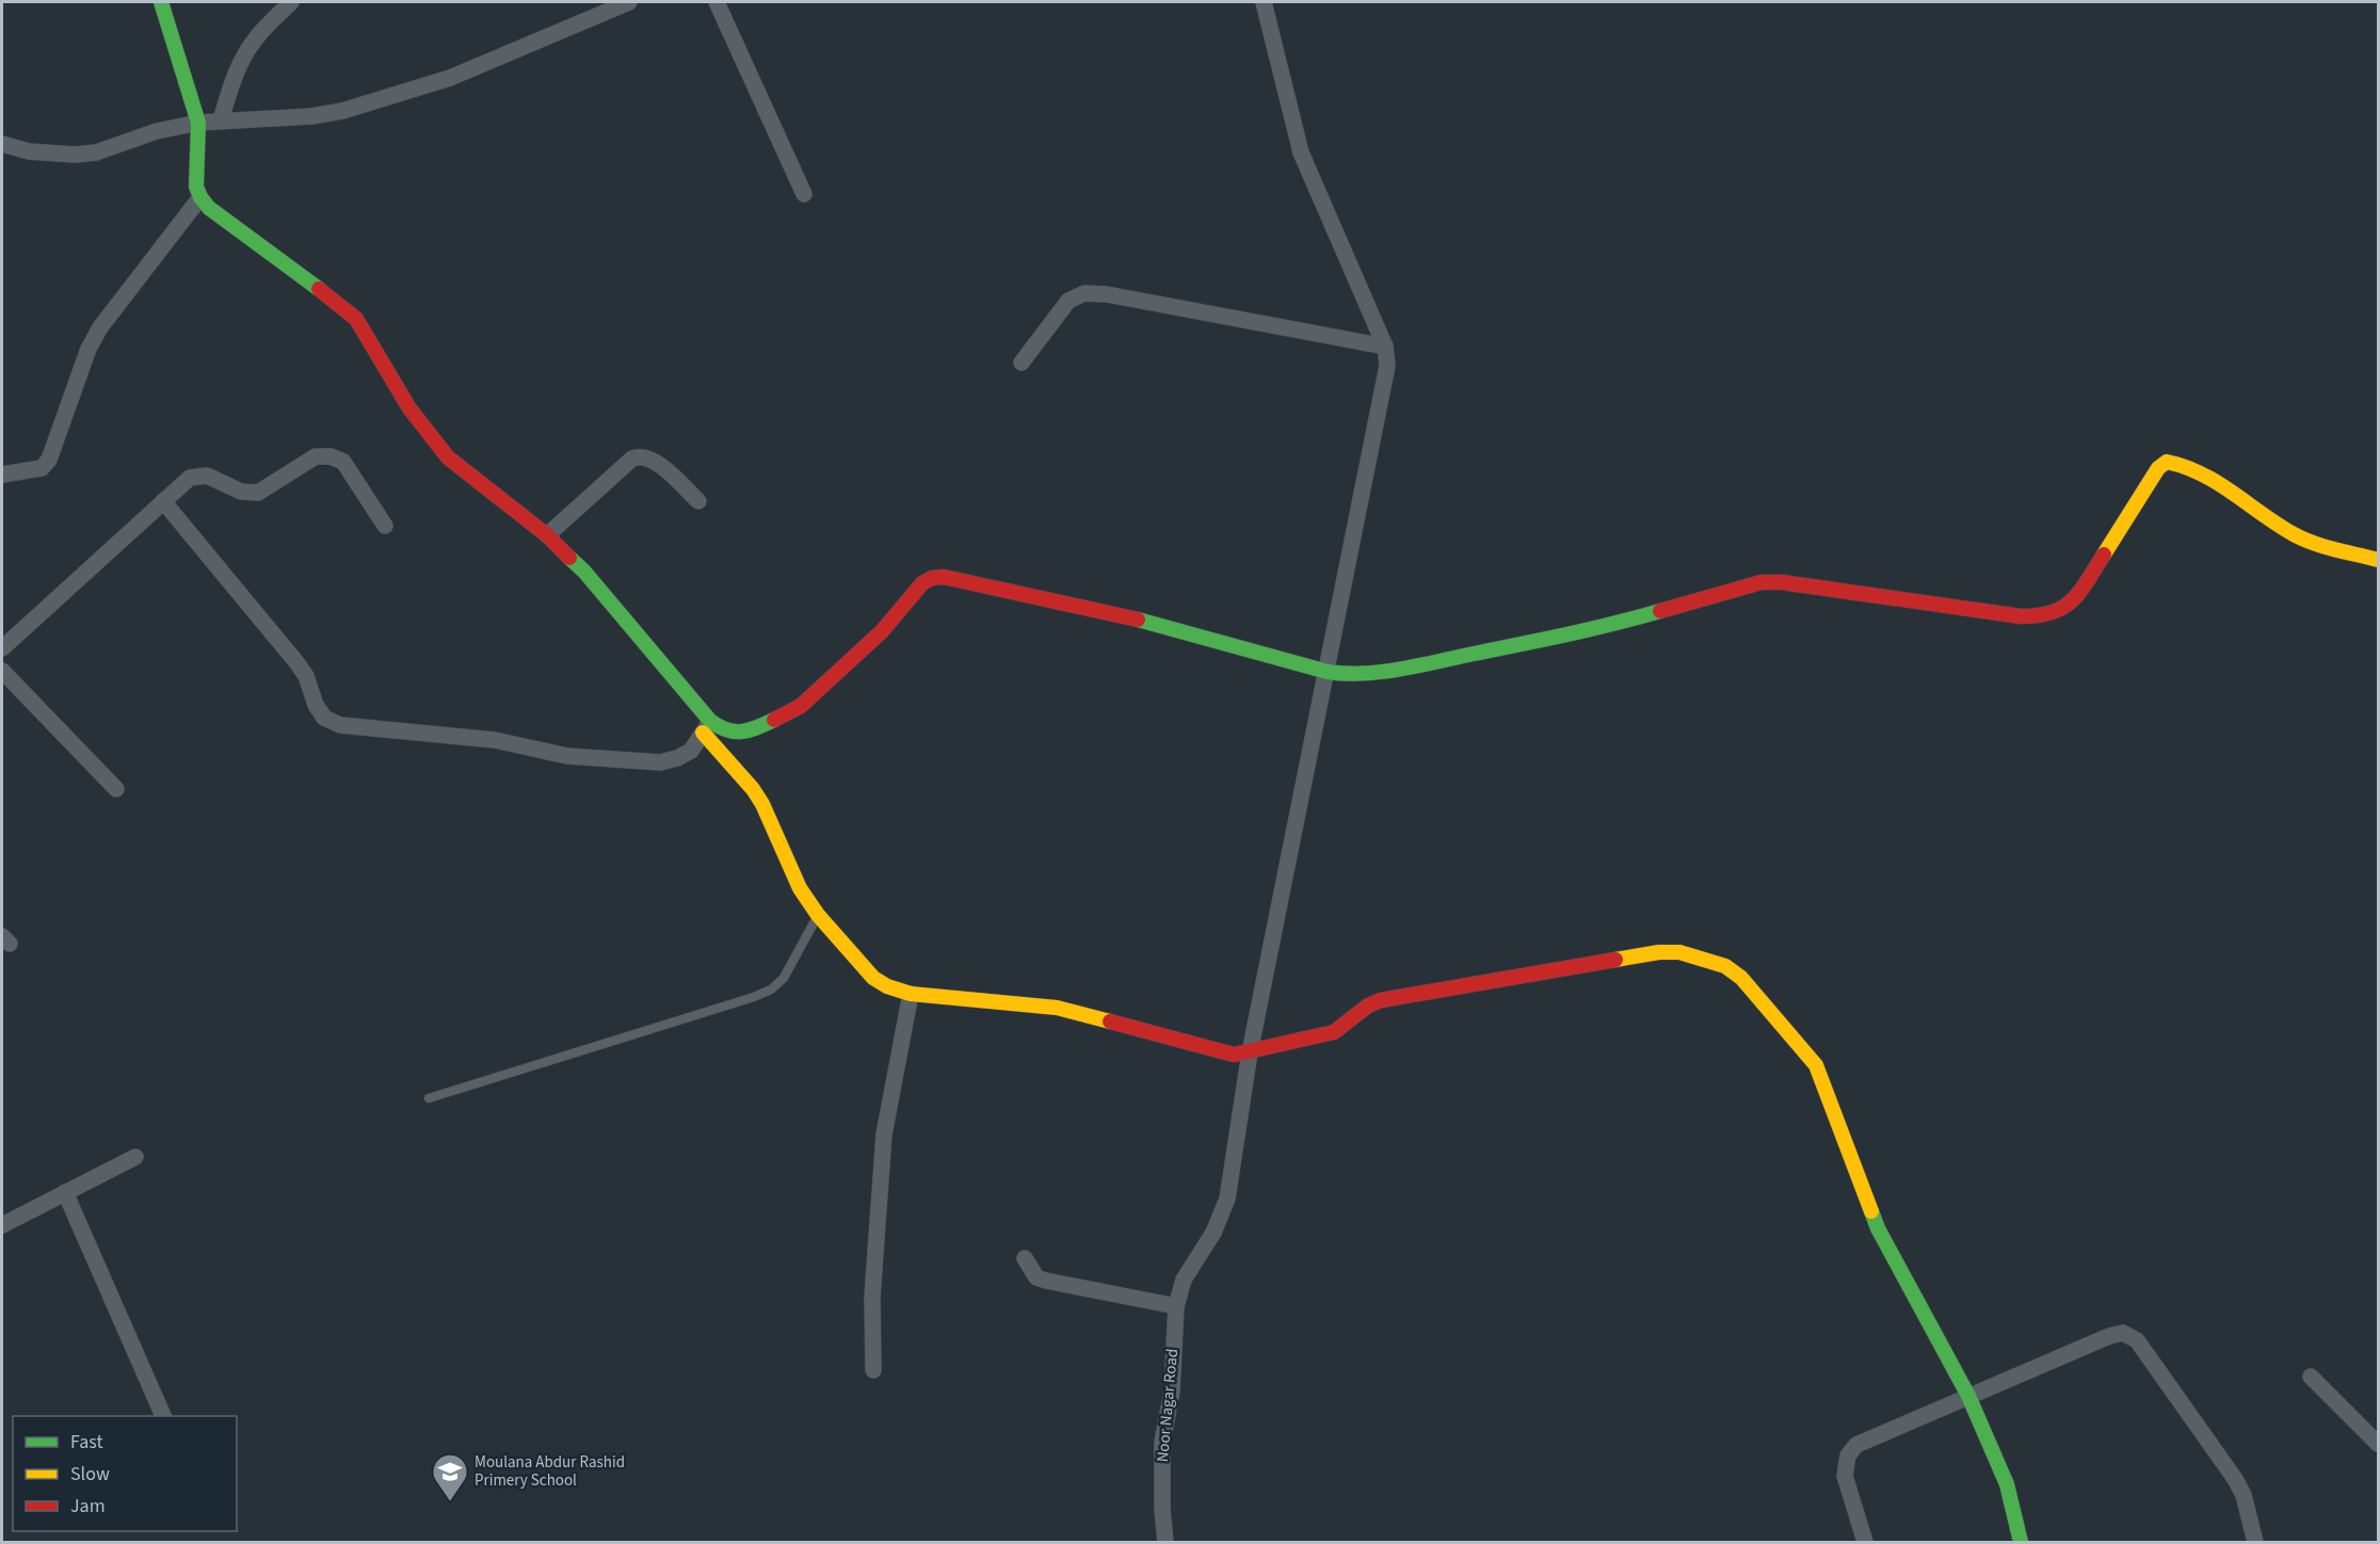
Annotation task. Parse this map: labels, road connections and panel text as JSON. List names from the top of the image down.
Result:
{
  "streets": {
    "street": ["Noor Nagar Road"]
  },
  "places": {
    "school or university": ["Moulana Abdur Rashid Primery School"]
  },
  "legend": ["Fast", "Slow", "Jam"]
}
